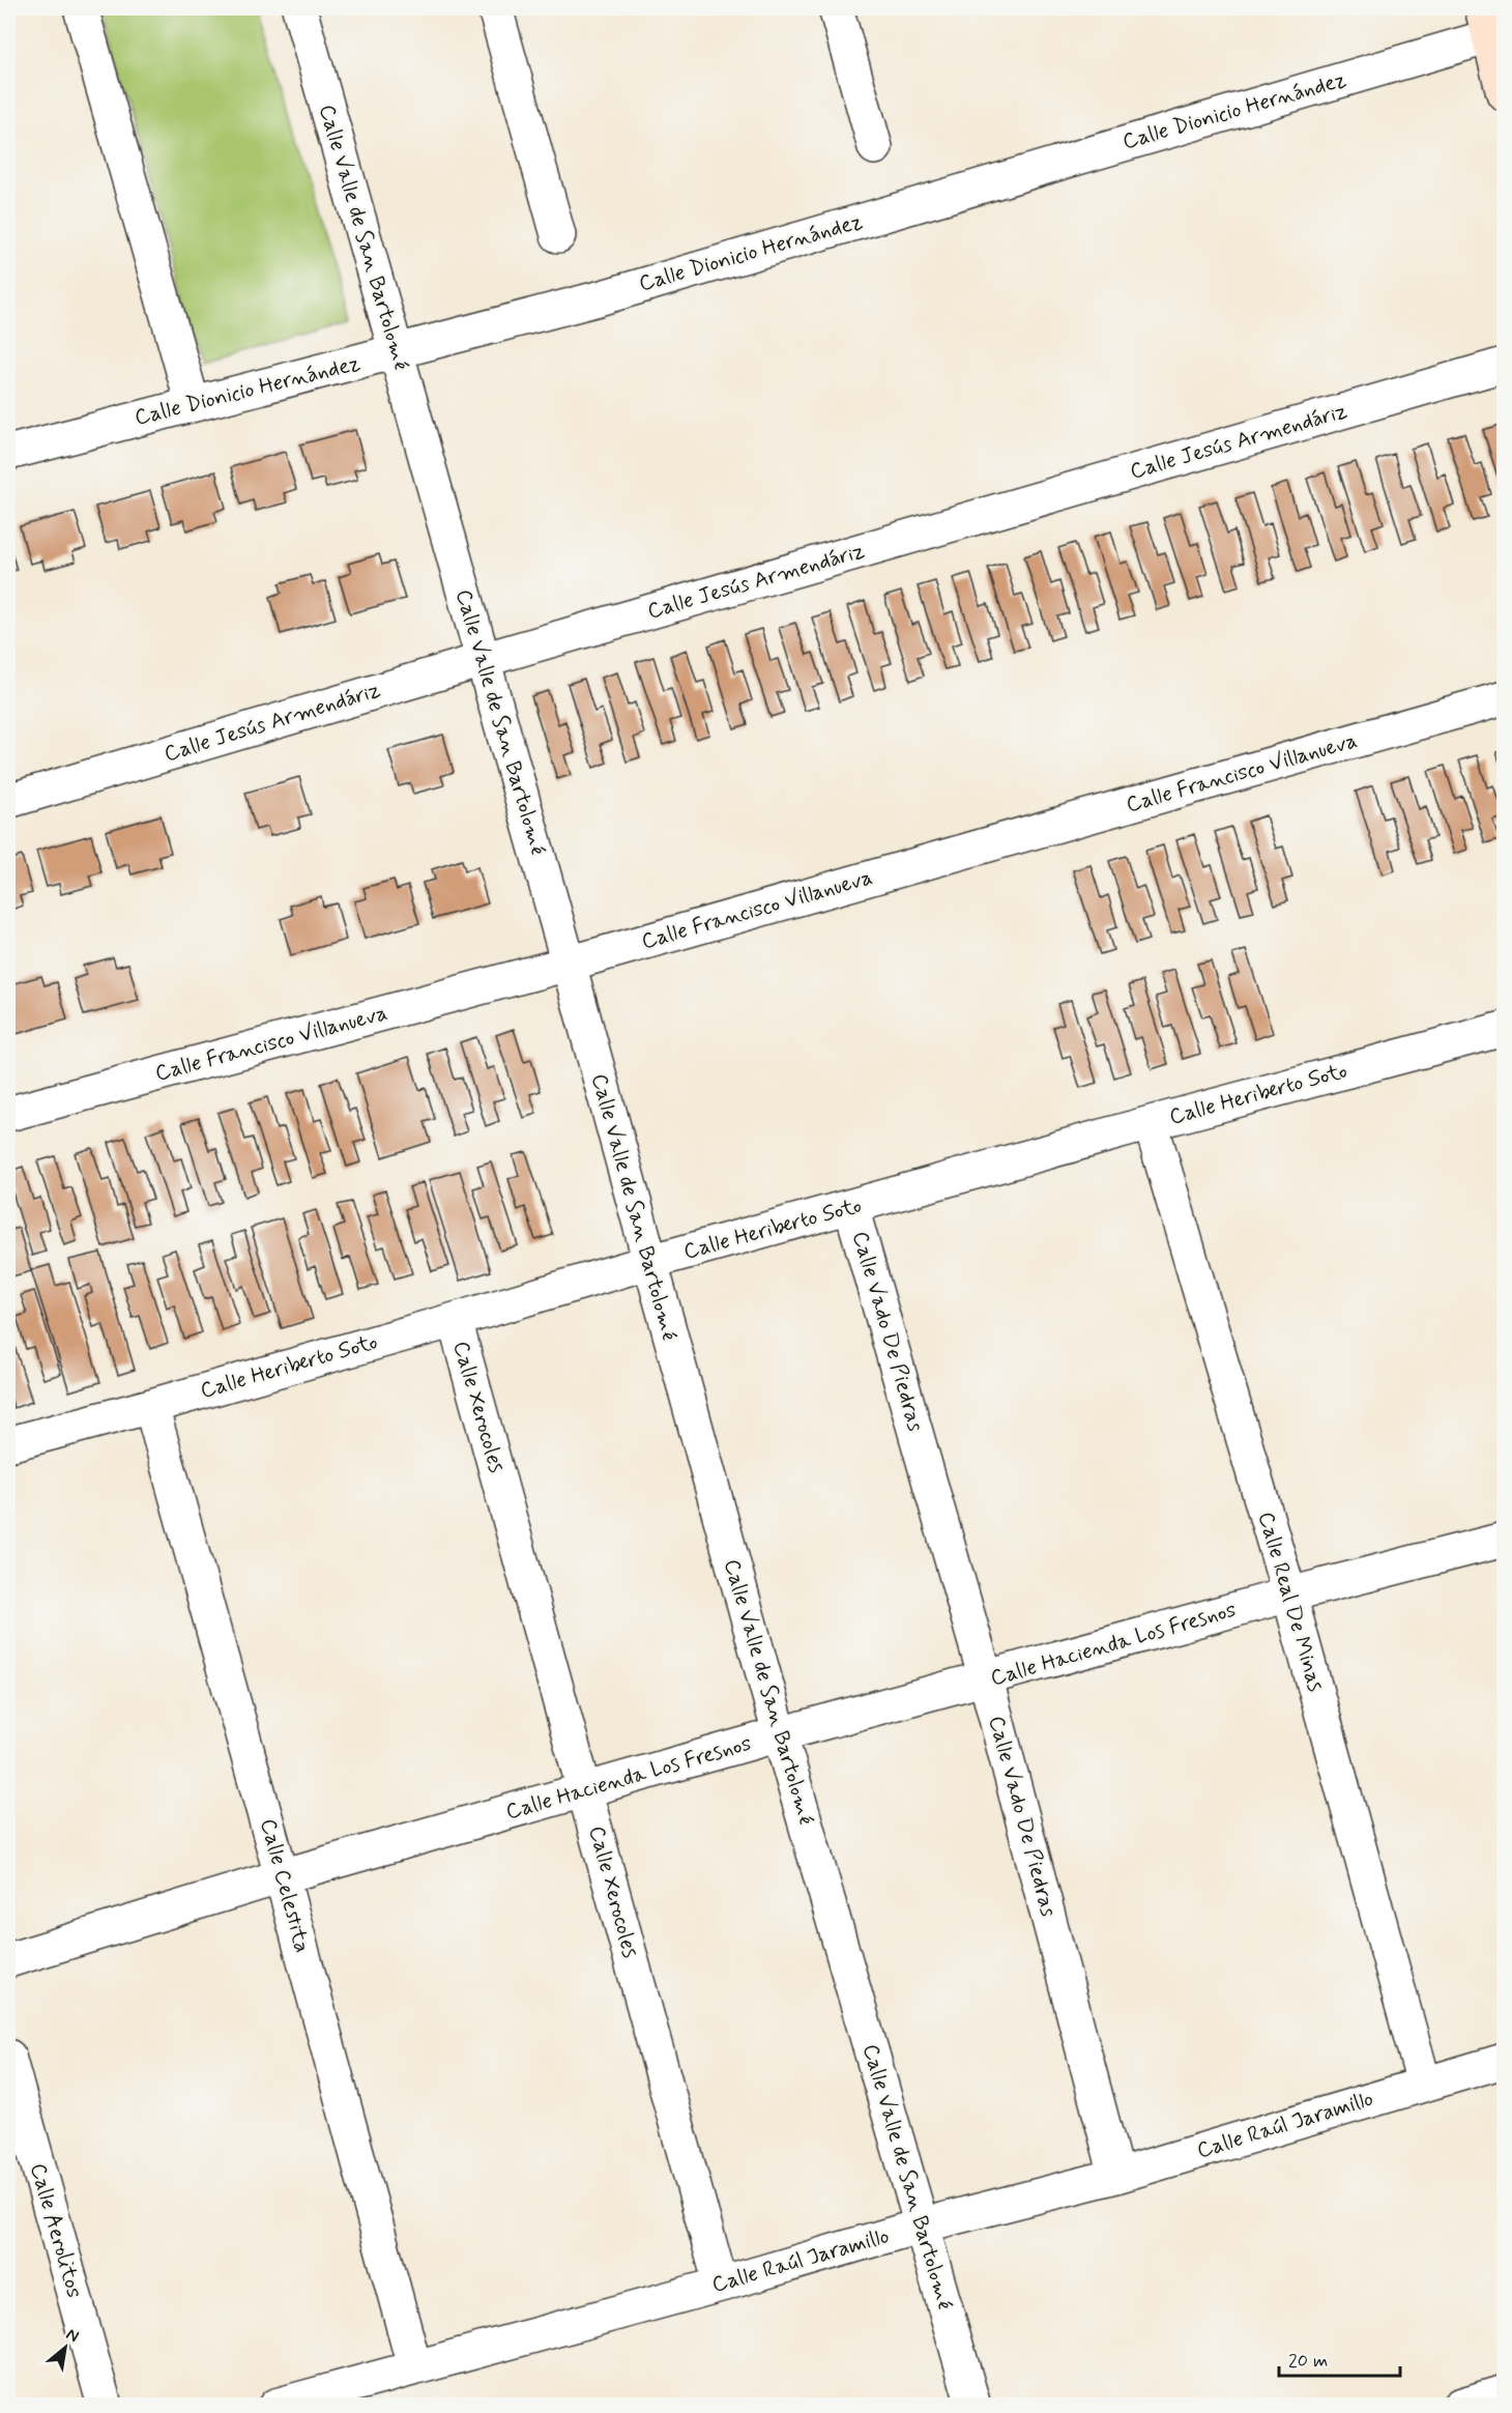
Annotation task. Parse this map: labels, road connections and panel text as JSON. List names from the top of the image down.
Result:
{
  "streets": {
    "street": [
      "Calle Dionicio Hernández",
      "Calle Valle de San Bartolomé",
      "Calle Jesús Armendáriz",
      "Calle Francisco Villanueva",
      "Calle Heriberto Soto",
      "Calle Vado De Piedras",
      "Calle Xerocoles",
      "Calle Real De Minas",
      "Calle Hacienda Los Fresnos",
      "Calle Celestita",
      "Calle Raúl Jaramillo",
      "Calle Aerolitos"
    ]
  },
  "crossings": [
    ["Calle Dionicio Hernández", "Calle Valle de San Bartolomé"],
    ["Calle Valle de San Bartolomé", "Calle Jesús Armendáriz"],
    ["Calle Valle de San Bartolomé", "Calle Francisco Villanueva"],
    ["Calle Valle de San Bartolomé", "Calle Heriberto Soto"],
    ["Calle Valle de San Bartolomé", "Calle Hacienda Los Fresnos"],
    ["Calle Valle de San Bartolomé", "Calle Raúl Jaramillo"],
    ["Calle Heriberto Soto", "Calle Vado De Piedras"],
    ["Calle Heriberto Soto", "Calle Xerocoles"],
    ["Calle Heriberto Soto", "Calle Real De Minas"],
    ["Calle Heriberto Soto", "Calle Celestita"],
    ["Calle Vado De Piedras", "Calle Hacienda Los Fresnos"],
    ["Calle Vado De Piedras", "Calle Raúl Jaramillo"],
    ["Calle Xerocoles", "Calle Hacienda Los Fresnos"],
    ["Calle Xerocoles", "Calle Raúl Jaramillo"],
    ["Calle Real De Minas", "Calle Hacienda Los Fresnos"],
    ["Calle Real De Minas", "Calle Raúl Jaramillo"],
    ["Calle Hacienda Los Fresnos", "Calle Celestita"],
    ["Calle Celestita", "Calle Raúl Jaramillo"]
  ],
  "scale_bar": "20 m",
  "north": "top right"
}
